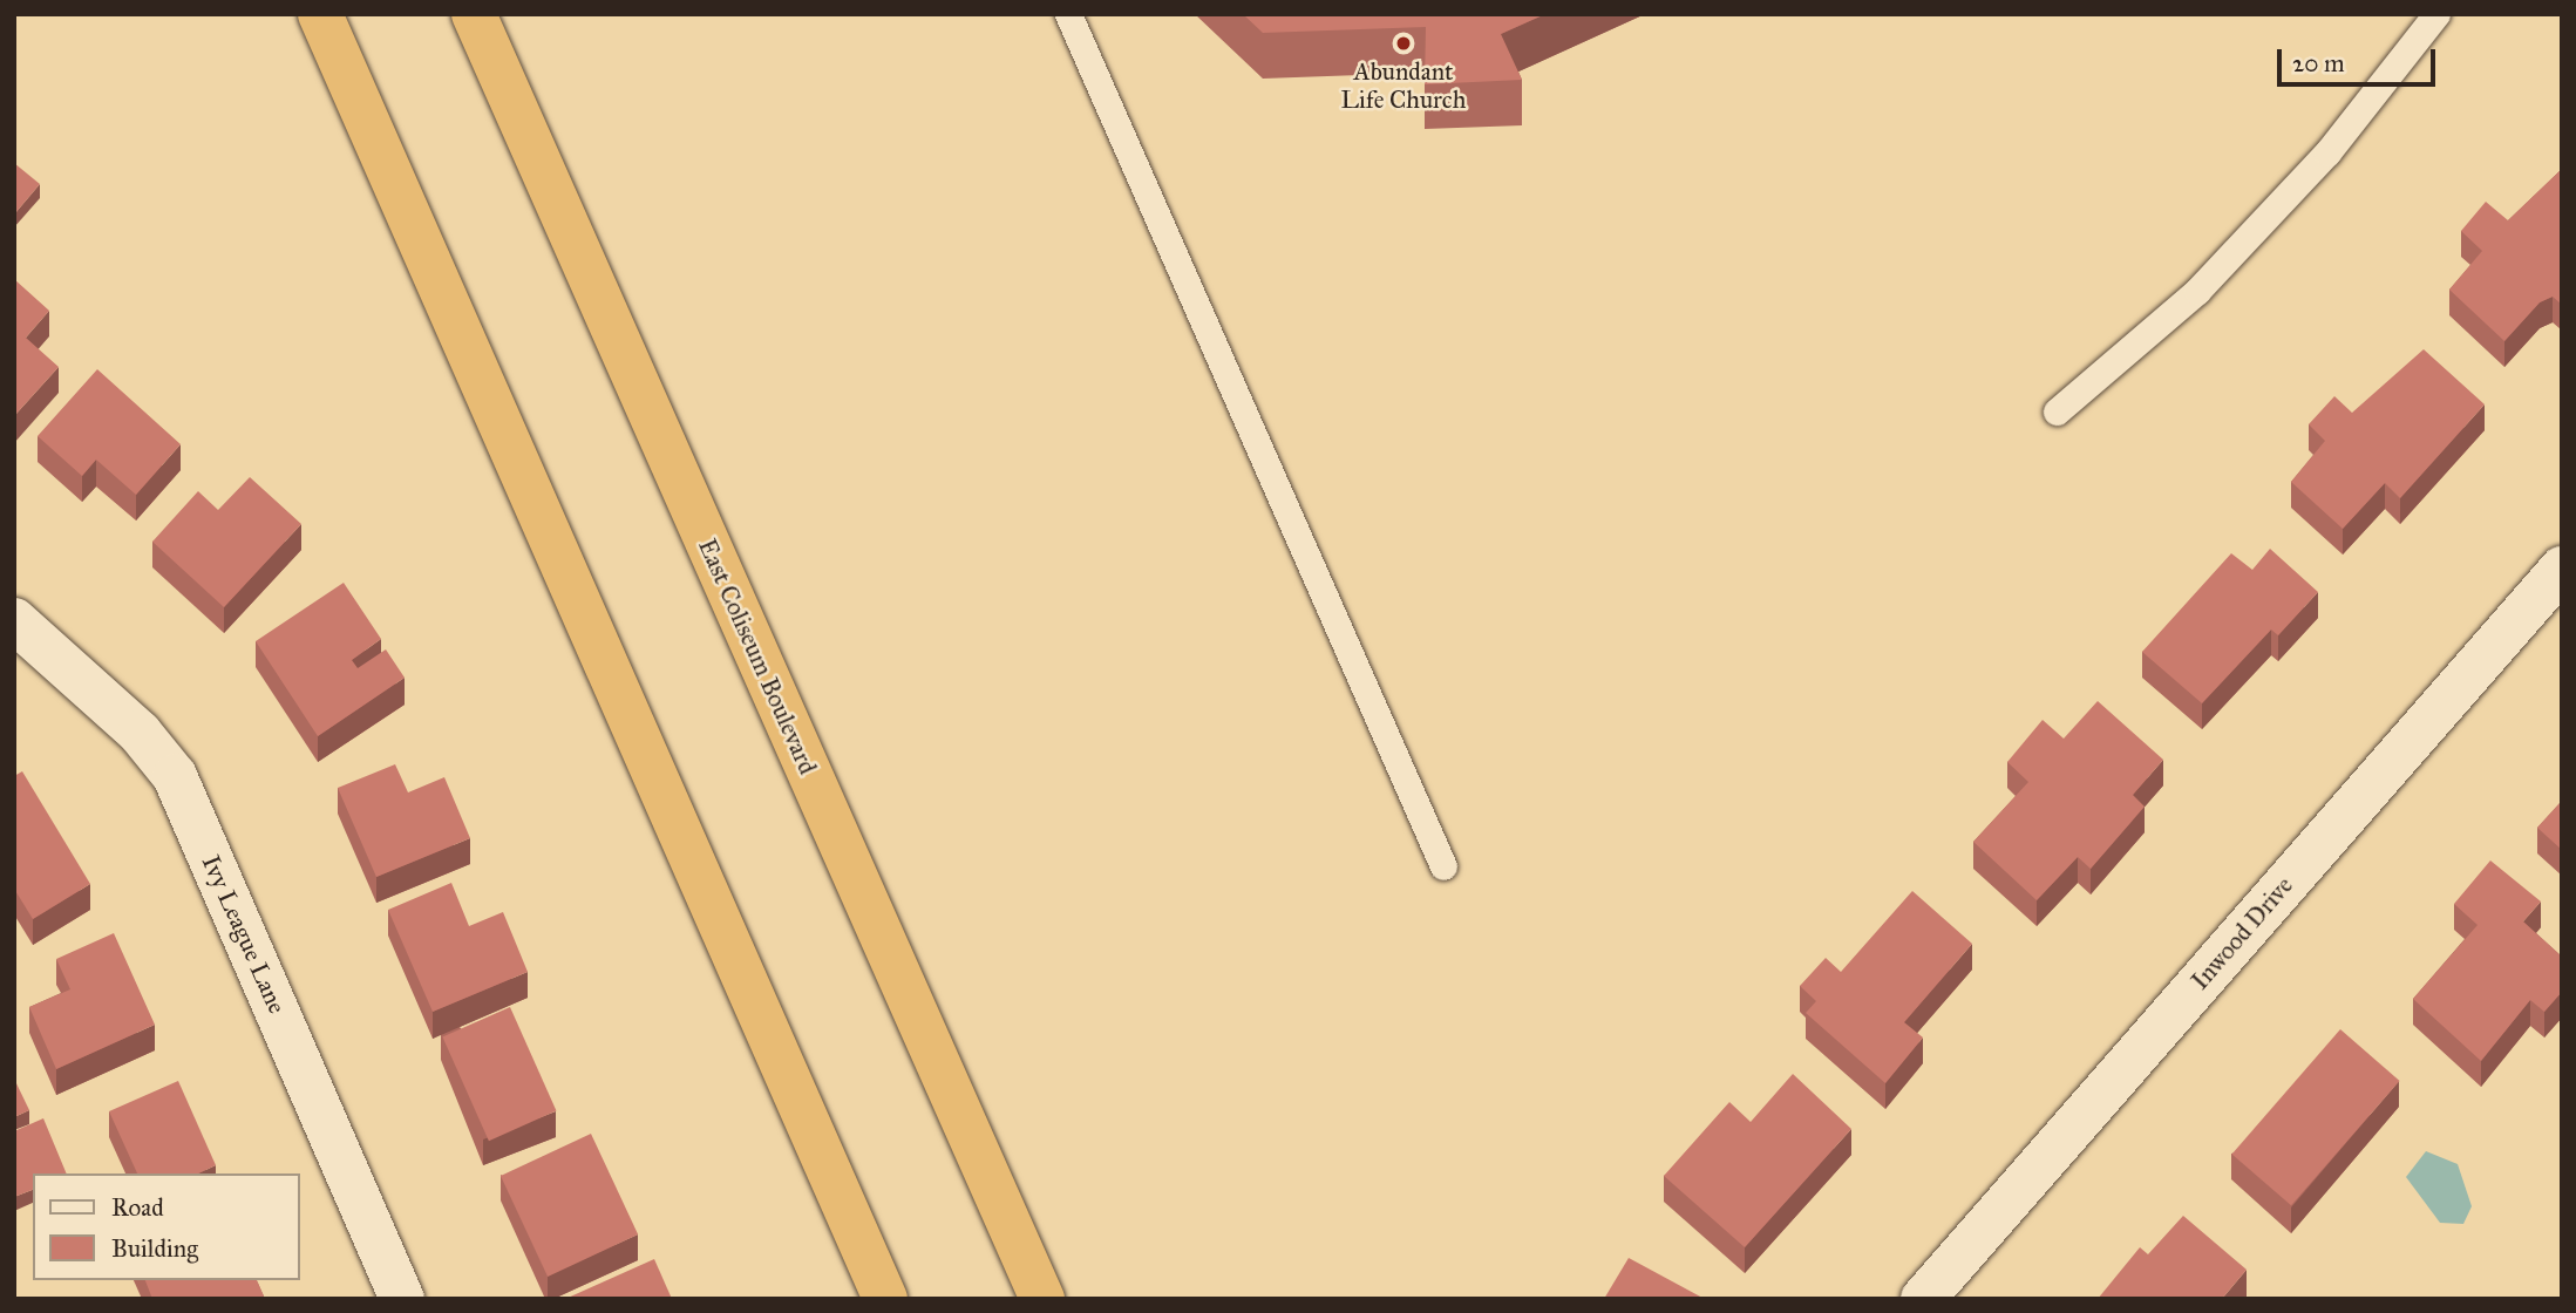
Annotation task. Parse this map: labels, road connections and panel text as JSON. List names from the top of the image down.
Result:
{
  "streets": {
    "highway": ["East Coliseum Boulevard"],
    "street": ["Inwood Drive", "Ivy League Lane"]
  },
  "places": ["Abundant Life Church"],
  "legend": ["Road", "Building"],
  "scale_bar": "20 m"
}
